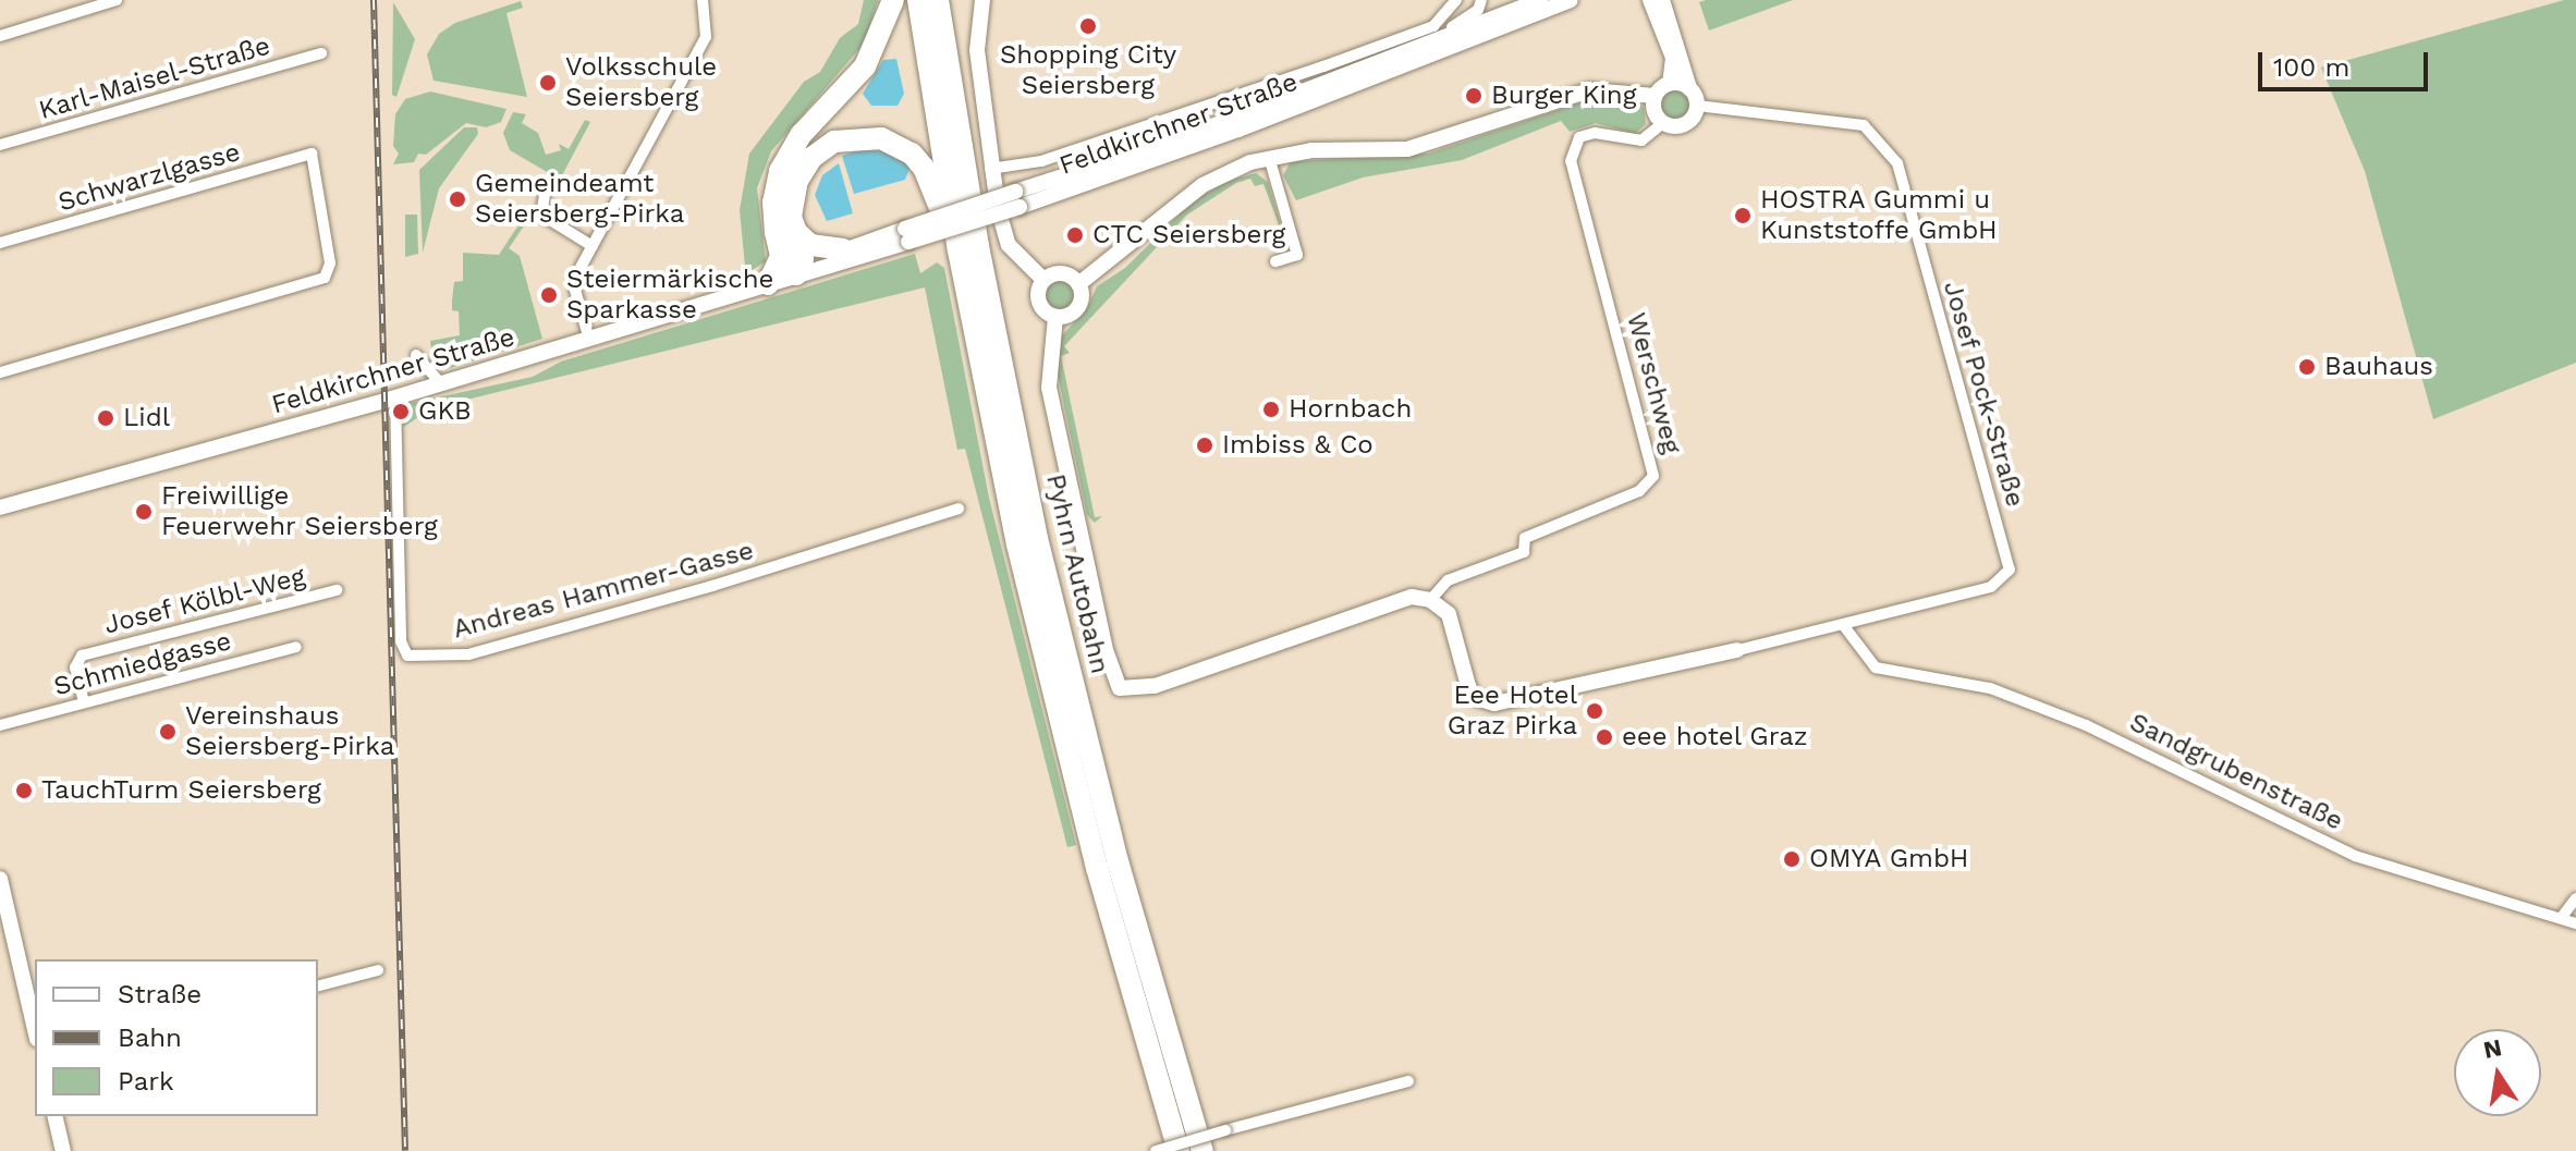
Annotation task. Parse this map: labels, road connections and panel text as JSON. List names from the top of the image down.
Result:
{
  "streets": {
    "highway": ["Pyhrn Autobahn"],
    "main road": ["Feldkirchner Straße"],
    "street": [
      "Karl-Maisel-Straße",
      "Schwarzlgasse",
      "Werschweg",
      "Josef Pock-Straße",
      "Andreas Hammer-Gasse",
      "Josef Kölbl-Weg",
      "Schmiedgasse",
      "Sandgrubenstraße"
    ]
  },
  "crossings": [
    ["Feldkirchner Straße", "Andreas Hammer-Gasse"],
    ["Werschweg", "Josef Pock-Straße"],
    ["Josef Pock-Straße", "Sandgrubenstraße"],
    ["Josef Kölbl-Weg", "Schmiedgasse"]
  ],
  "places": [
    "Shopping City Seiersberg",
    "Volksschule Seiersberg",
    "Burger King",
    "Gemeindeamt Seiersberg-Pirka",
    "HOSTRA Gummi u Kunststoffe GmbH",
    "CTC Seiersberg",
    "Steiermärkische Sparkasse",
    "Bauhaus",
    "Hornbach",
    "GKB",
    "Lidl",
    "Imbiss & Co",
    "Freiwillige Feuerwehr Seiersberg",
    "Eee Hotel Graz Pirka",
    "Vereinshaus Seiersberg-Pirka",
    "eee hotel Graz",
    "TauchTurm Seiersberg",
    "OMYA GmbH"
  ],
  "legend": ["Straße", "Bahn", "Park"],
  "scale_bar": "100 m",
  "north": "top"
}
